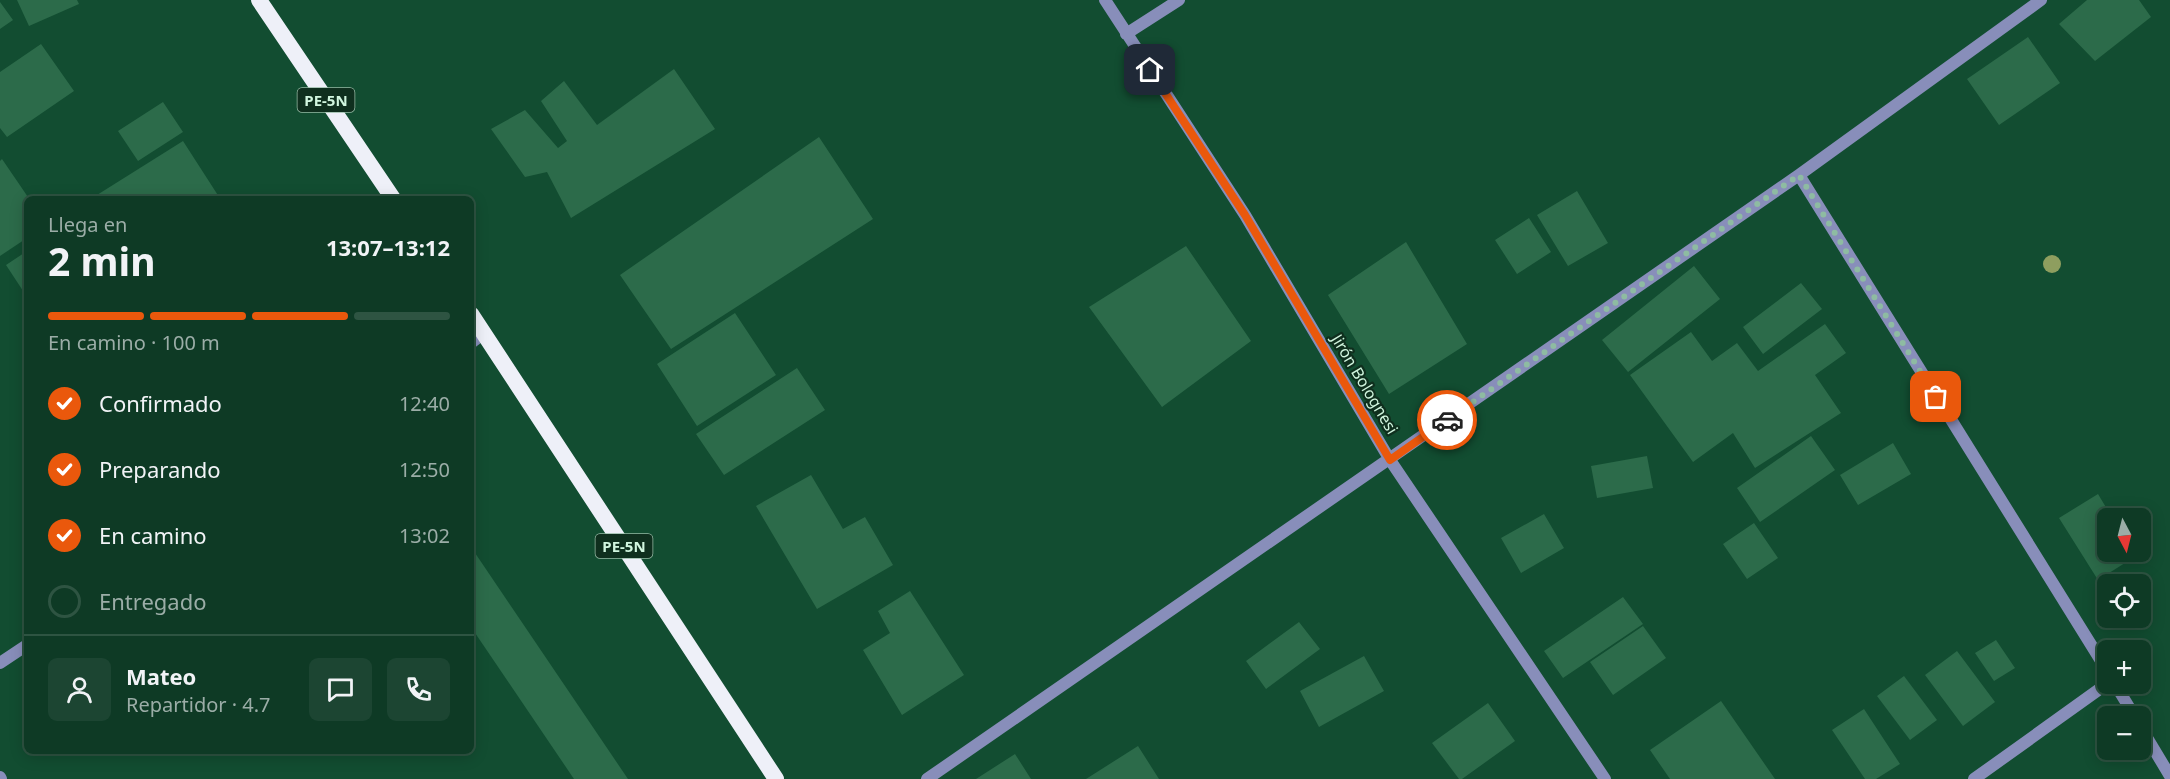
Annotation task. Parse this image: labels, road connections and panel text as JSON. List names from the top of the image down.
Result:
{
  "streets": {
    "highway": ["PE-5N"],
    "street": ["Jirón Bolognesi"]
  },
  "north": "bottom",
  "page": {
    "heading": ["2 min", "Llega en", "13:07–13:12"],
    "panel": ["Mateo", "Repartidor · 4.7"],
    "bar": "En camino · 100 m",
    "list": [
      ["Confirmado", "12:40"],
      ["Preparando", "12:50"],
      ["En camino", "13:02"],
      "Entregado"
    ],
    "map_buttons": ["+", "−"]
  }
}
